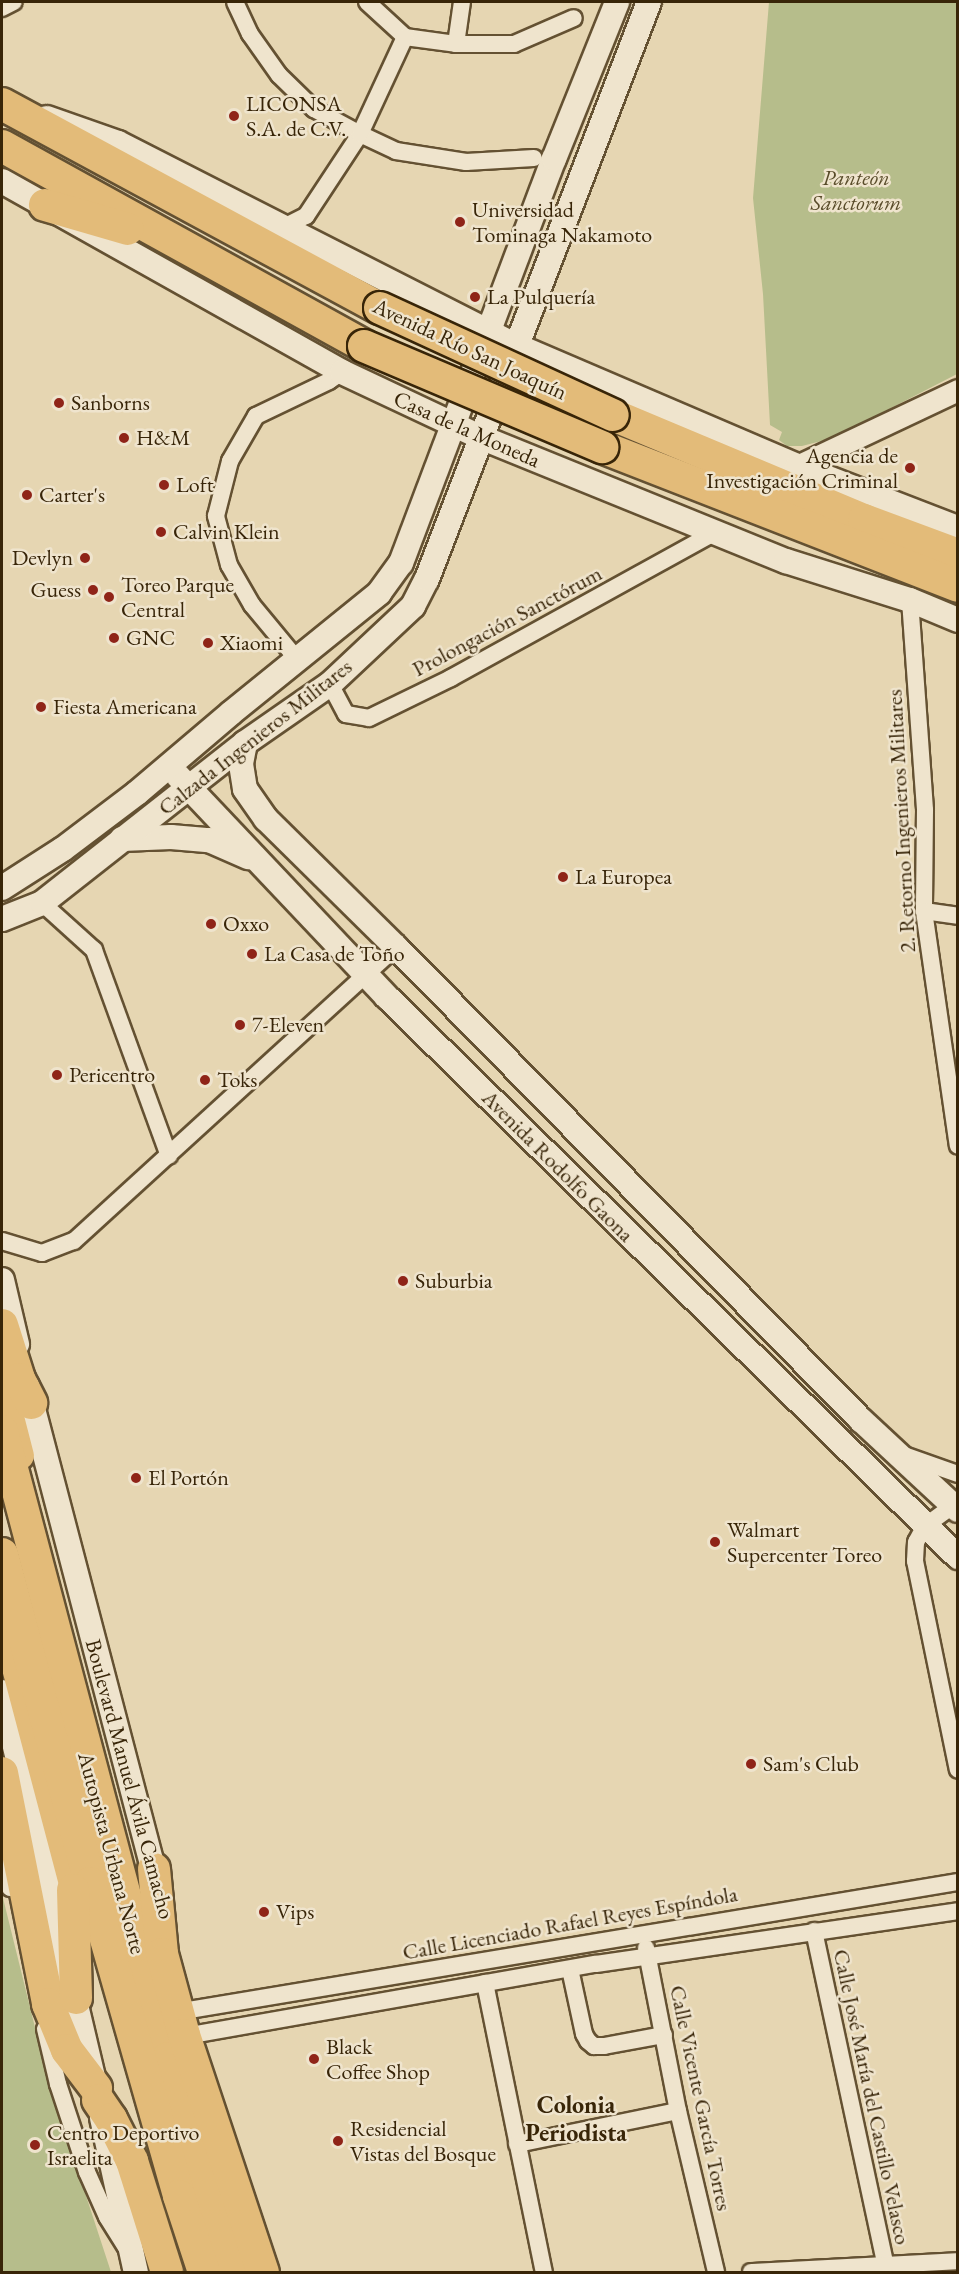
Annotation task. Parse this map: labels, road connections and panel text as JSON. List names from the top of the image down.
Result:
{
  "streets": {
    "highway": ["Avenida Río San Joaquín", "Boulevard Manuel Ávila Camacho", "Autopista Urbana Norte"],
    "main road": ["Casa de la Moneda", "Calzada Ingenieros Militares", "Avenida Rodolfo Gaona"],
    "street": [
      "Prolongación Sanctórum",
      "2. Retorno Ingenieros Militares",
      "Calle Licenciado Rafael Reyes Espíndola",
      "Calle José María del Castillo Velasco",
      "Calle Vicente García Torres"
    ]
  },
  "crossings": [
    ["Casa de la Moneda", "Prolongación Sanctórum"],
    ["Casa de la Moneda", "Calzada Ingenieros Militares"],
    ["Casa de la Moneda", "2. Retorno Ingenieros Militares"],
    ["Prolongación Sanctórum", "Calzada Ingenieros Militares"],
    ["Calzada Ingenieros Militares", "Avenida Rodolfo Gaona"],
    ["Calle Licenciado Rafael Reyes Espíndola", "Calle José María del Castillo Velasco"],
    ["Calle Licenciado Rafael Reyes Espíndola", "Calle Vicente García Torres"]
  ],
  "districts": ["Colonia Periodista"],
  "parks": ["Panteón Sanctorum"],
  "places": [
    "LICONSA S.A. de C.V.",
    "Universidad Tominaga Nakamoto",
    "La Pulquería",
    "Sanborns",
    "H&M",
    "Agencia de Investigación Criminal",
    "Loft",
    "Carter's",
    "Calvin Klein",
    "Devlyn",
    "Guess",
    "Toreo Parque Central",
    "GNC",
    "Xiaomi",
    "Fiesta Americana",
    "La Europea",
    "Oxxo",
    "La Casa de Toño",
    "7-Eleven",
    "Pericentro",
    "Toks",
    "Suburbia",
    "El Portón",
    "Walmart Supercenter Toreo",
    "Sam's Club",
    "Vips",
    "Black Coffee Shop",
    "Residencial Vistas del Bosque",
    "Centro Deportivo Israelita"
  ]
}
